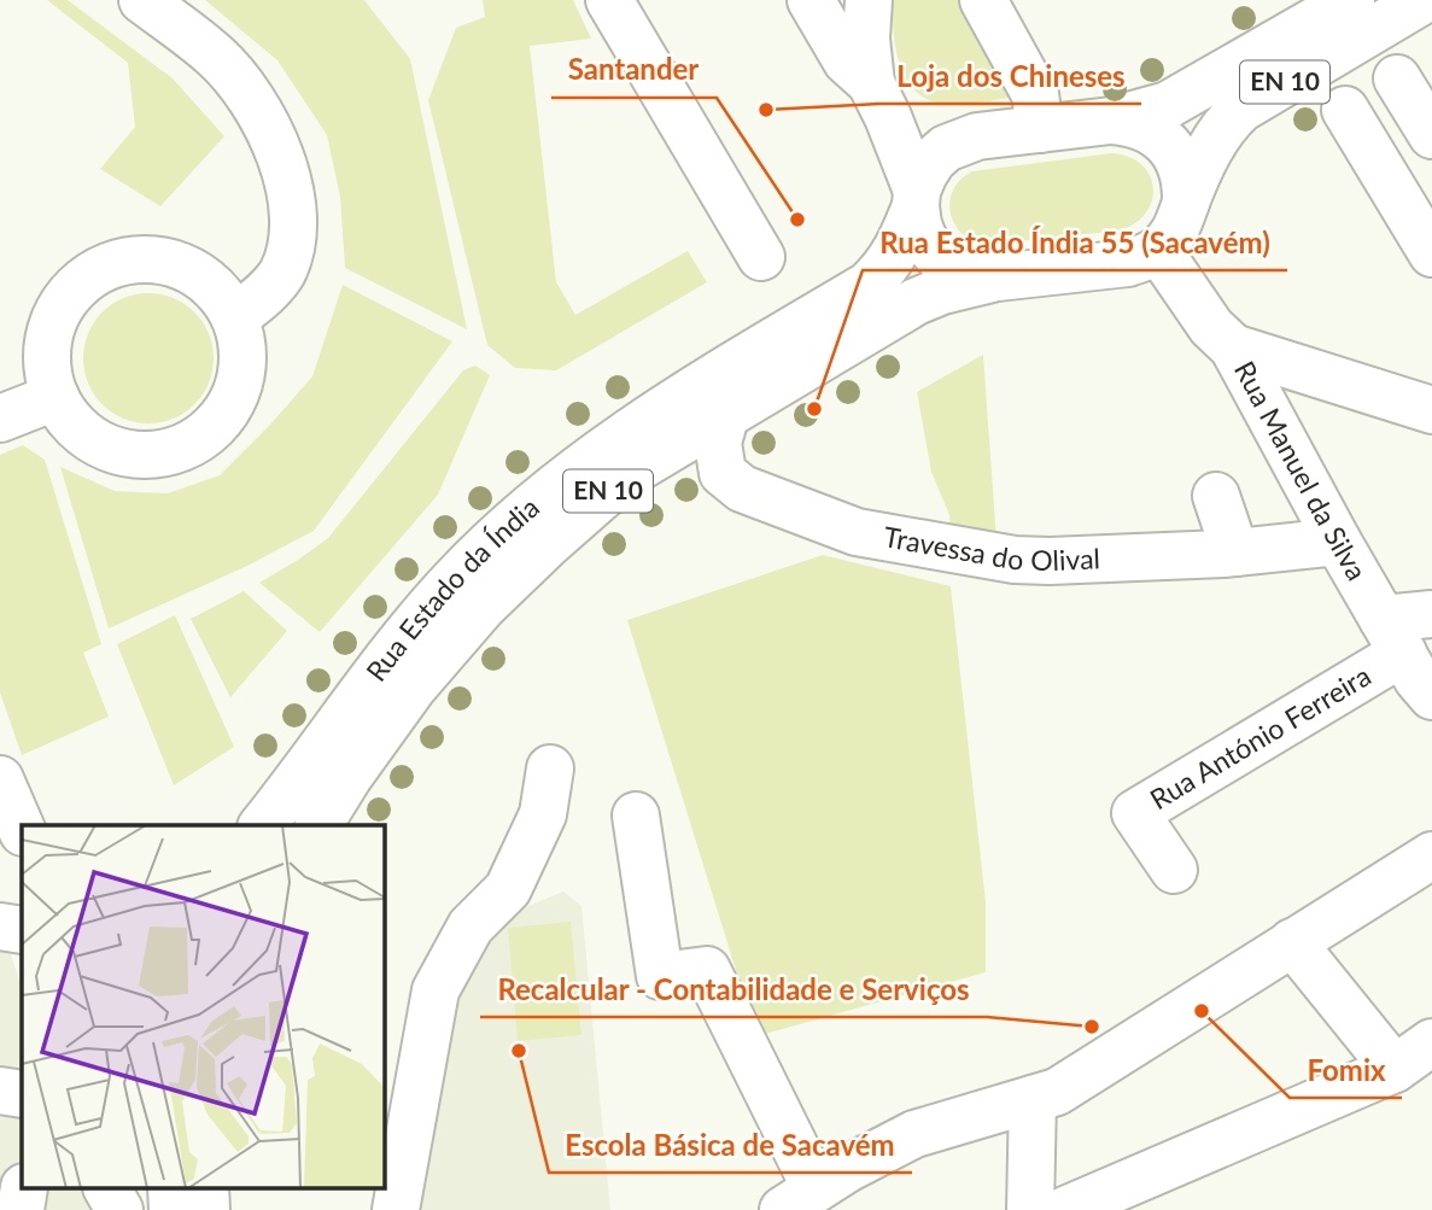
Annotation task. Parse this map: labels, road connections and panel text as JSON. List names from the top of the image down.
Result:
{
  "streets": {
    "street": [
      "EN 10",
      "Rua Manuel da Silva",
      "Travessa do Olival",
      "Rua Estado da Índia",
      "Rua António Ferreira"
    ]
  },
  "crossings": [
    ["EN 10", "Rua Manuel da Silva"],
    ["EN 10", "Rua Estado da Índia"],
    ["Rua Manuel da Silva", "Travessa do Olival"],
    ["Rua Manuel da Silva", "Rua Estado da Índia"],
    ["Rua Manuel da Silva", "Rua António Ferreira"],
    ["Travessa do Olival", "Rua Estado da Índia"]
  ],
  "places": [
    "Loja dos Chineses",
    "Santander",
    "Rua Estado Índia 55 (Sacavém)",
    "Fomix",
    "Recalcular - Contabilidade e Serviços",
    "Escola Básica de Sacavém"
  ]
}
